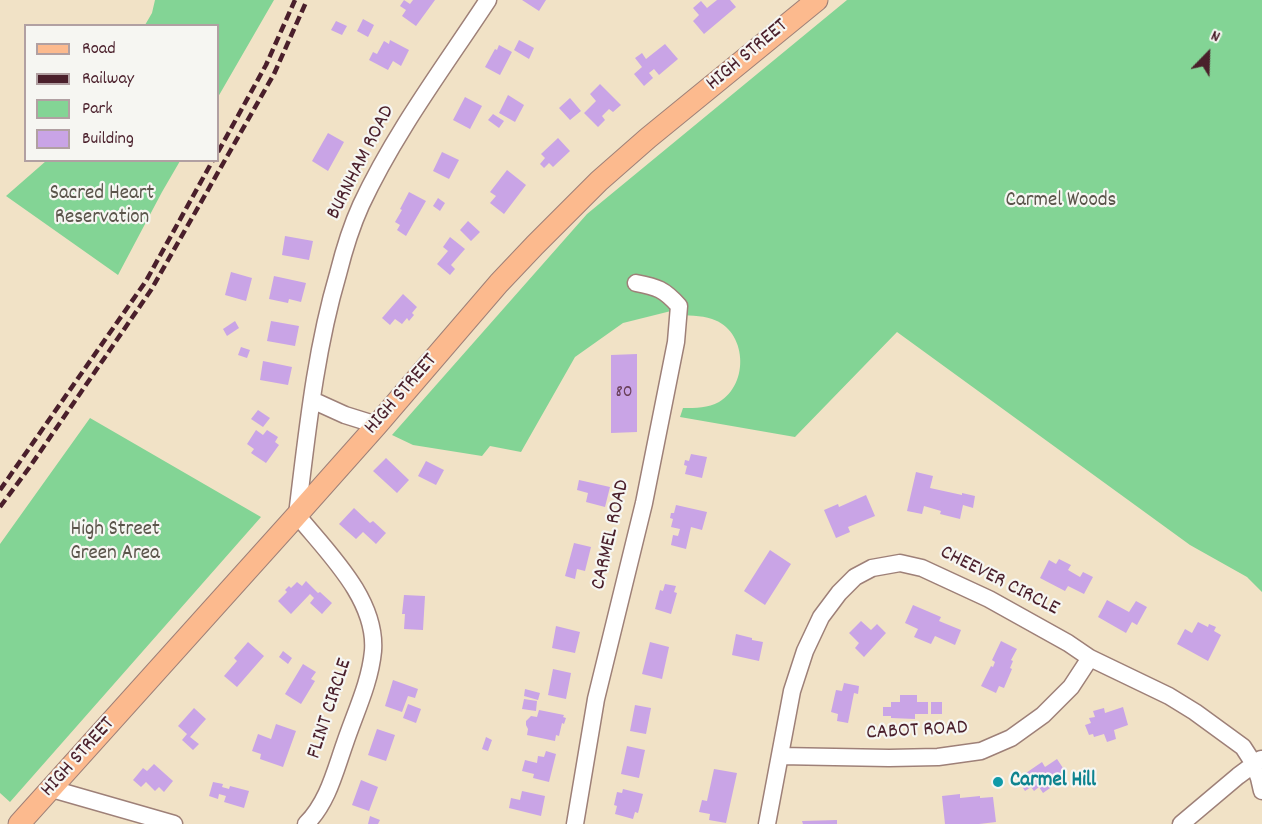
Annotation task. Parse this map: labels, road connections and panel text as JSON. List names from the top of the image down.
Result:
{
  "streets": {
    "main road": ["HIGH STREET"],
    "street": [
      "BURNHAM ROAD",
      "CARMEL ROAD",
      "CHEEVER CIRCLE",
      "FLINT CIRCLE",
      "CABOT ROAD"
    ]
  },
  "crossings": [
    ["HIGH STREET", "BURNHAM ROAD"],
    ["HIGH STREET", "FLINT CIRCLE"],
    ["BURNHAM ROAD", "FLINT CIRCLE"],
    ["CHEEVER CIRCLE", "CABOT ROAD"]
  ],
  "parks": ["Sacred Heart Reservation", "Carmel Woods", "High Street Green Area"],
  "places": ["Carmel Hill"],
  "house_numbers": ["80"],
  "legend": [
    "Road",
    "Railway",
    "Park",
    "Building"
  ],
  "north": "top right"
}
